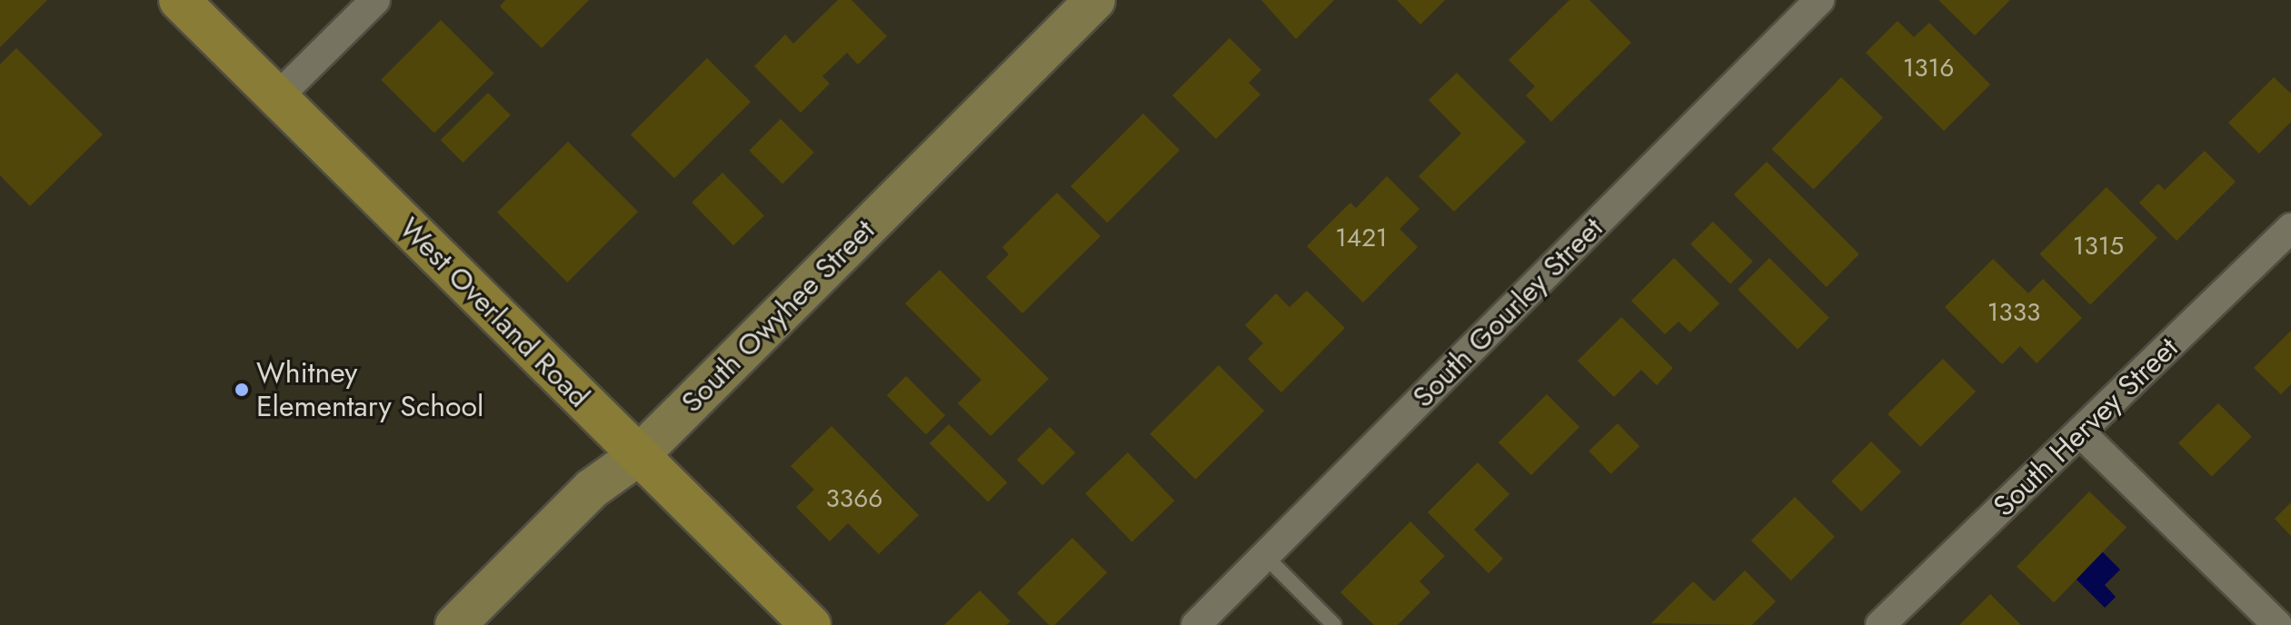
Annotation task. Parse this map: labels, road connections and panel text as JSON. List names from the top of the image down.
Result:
{
  "streets": {
    "main road": ["West Overland Road"],
    "street": ["South Gourley Street", "South Owyhee Street", "South Hervey Street"]
  },
  "crossings": [
    ["West Overland Road", "South Owyhee Street"]
  ],
  "places": ["Whitney Elementary School"],
  "house_numbers": [
    "1316",
    "1421",
    "1315",
    "1333",
    "3366"
  ]
}
